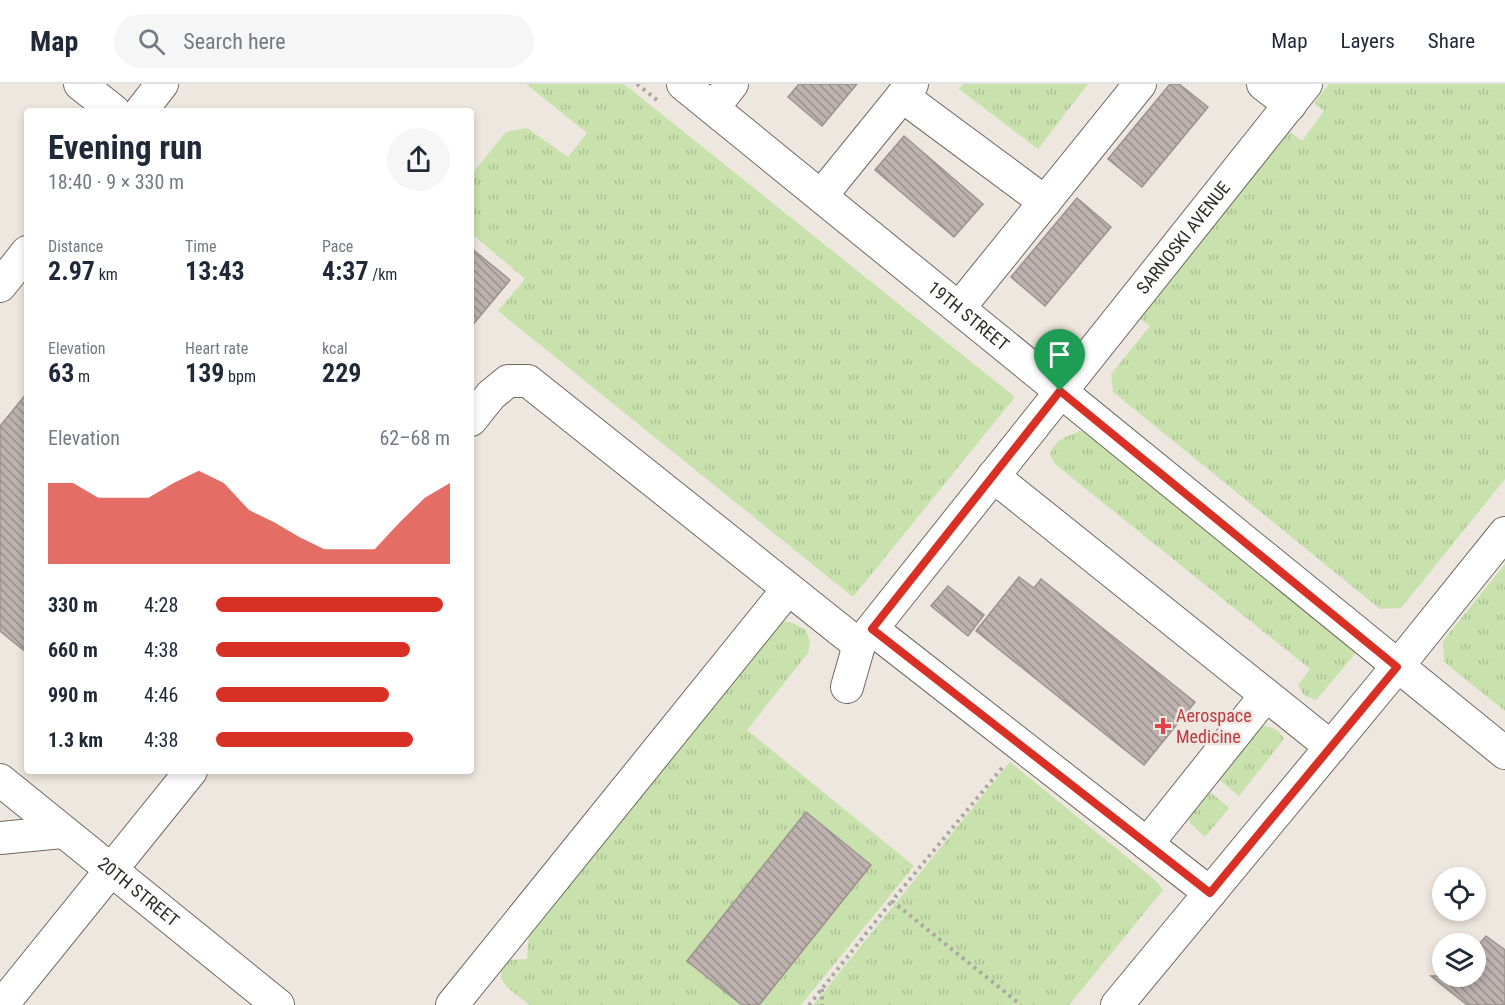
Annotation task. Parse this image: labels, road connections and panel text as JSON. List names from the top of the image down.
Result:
{
  "streets": {
    "street": ["SARNOSKI AVENUE", "19TH STREET", "20TH STREET"]
  },
  "crossings": [
    ["SARNOSKI AVENUE", "19TH STREET"]
  ],
  "places": {
    "health": ["Aerospace Medicine"]
  },
  "page": {
    "header": "Map",
    "search": "Search here",
    "nav": ["Map", "Layers", "Share"],
    "heading": ["Evening run", "18:40 · 9 × 330 m"],
    "stats": [
      ["Distance", "2.97 km"],
      ["Time", "13:43"],
      ["Pace", "4:37 /km"],
      ["Elevation", "63 m"],
      ["Heart rate", "139 bpm"],
      ["kcal", "229"]
    ],
    "chart": ["Elevation", "62–68 m"],
    "list": [
      {
        "name": "330 m",
        "note": "4:28"
      },
      {
        "name": "660 m",
        "note": "4:38"
      },
      {
        "name": "990 m",
        "note": "4:46"
      },
      {
        "name": "1.3 km",
        "note": "4:38"
      }
    ]
  }
}
